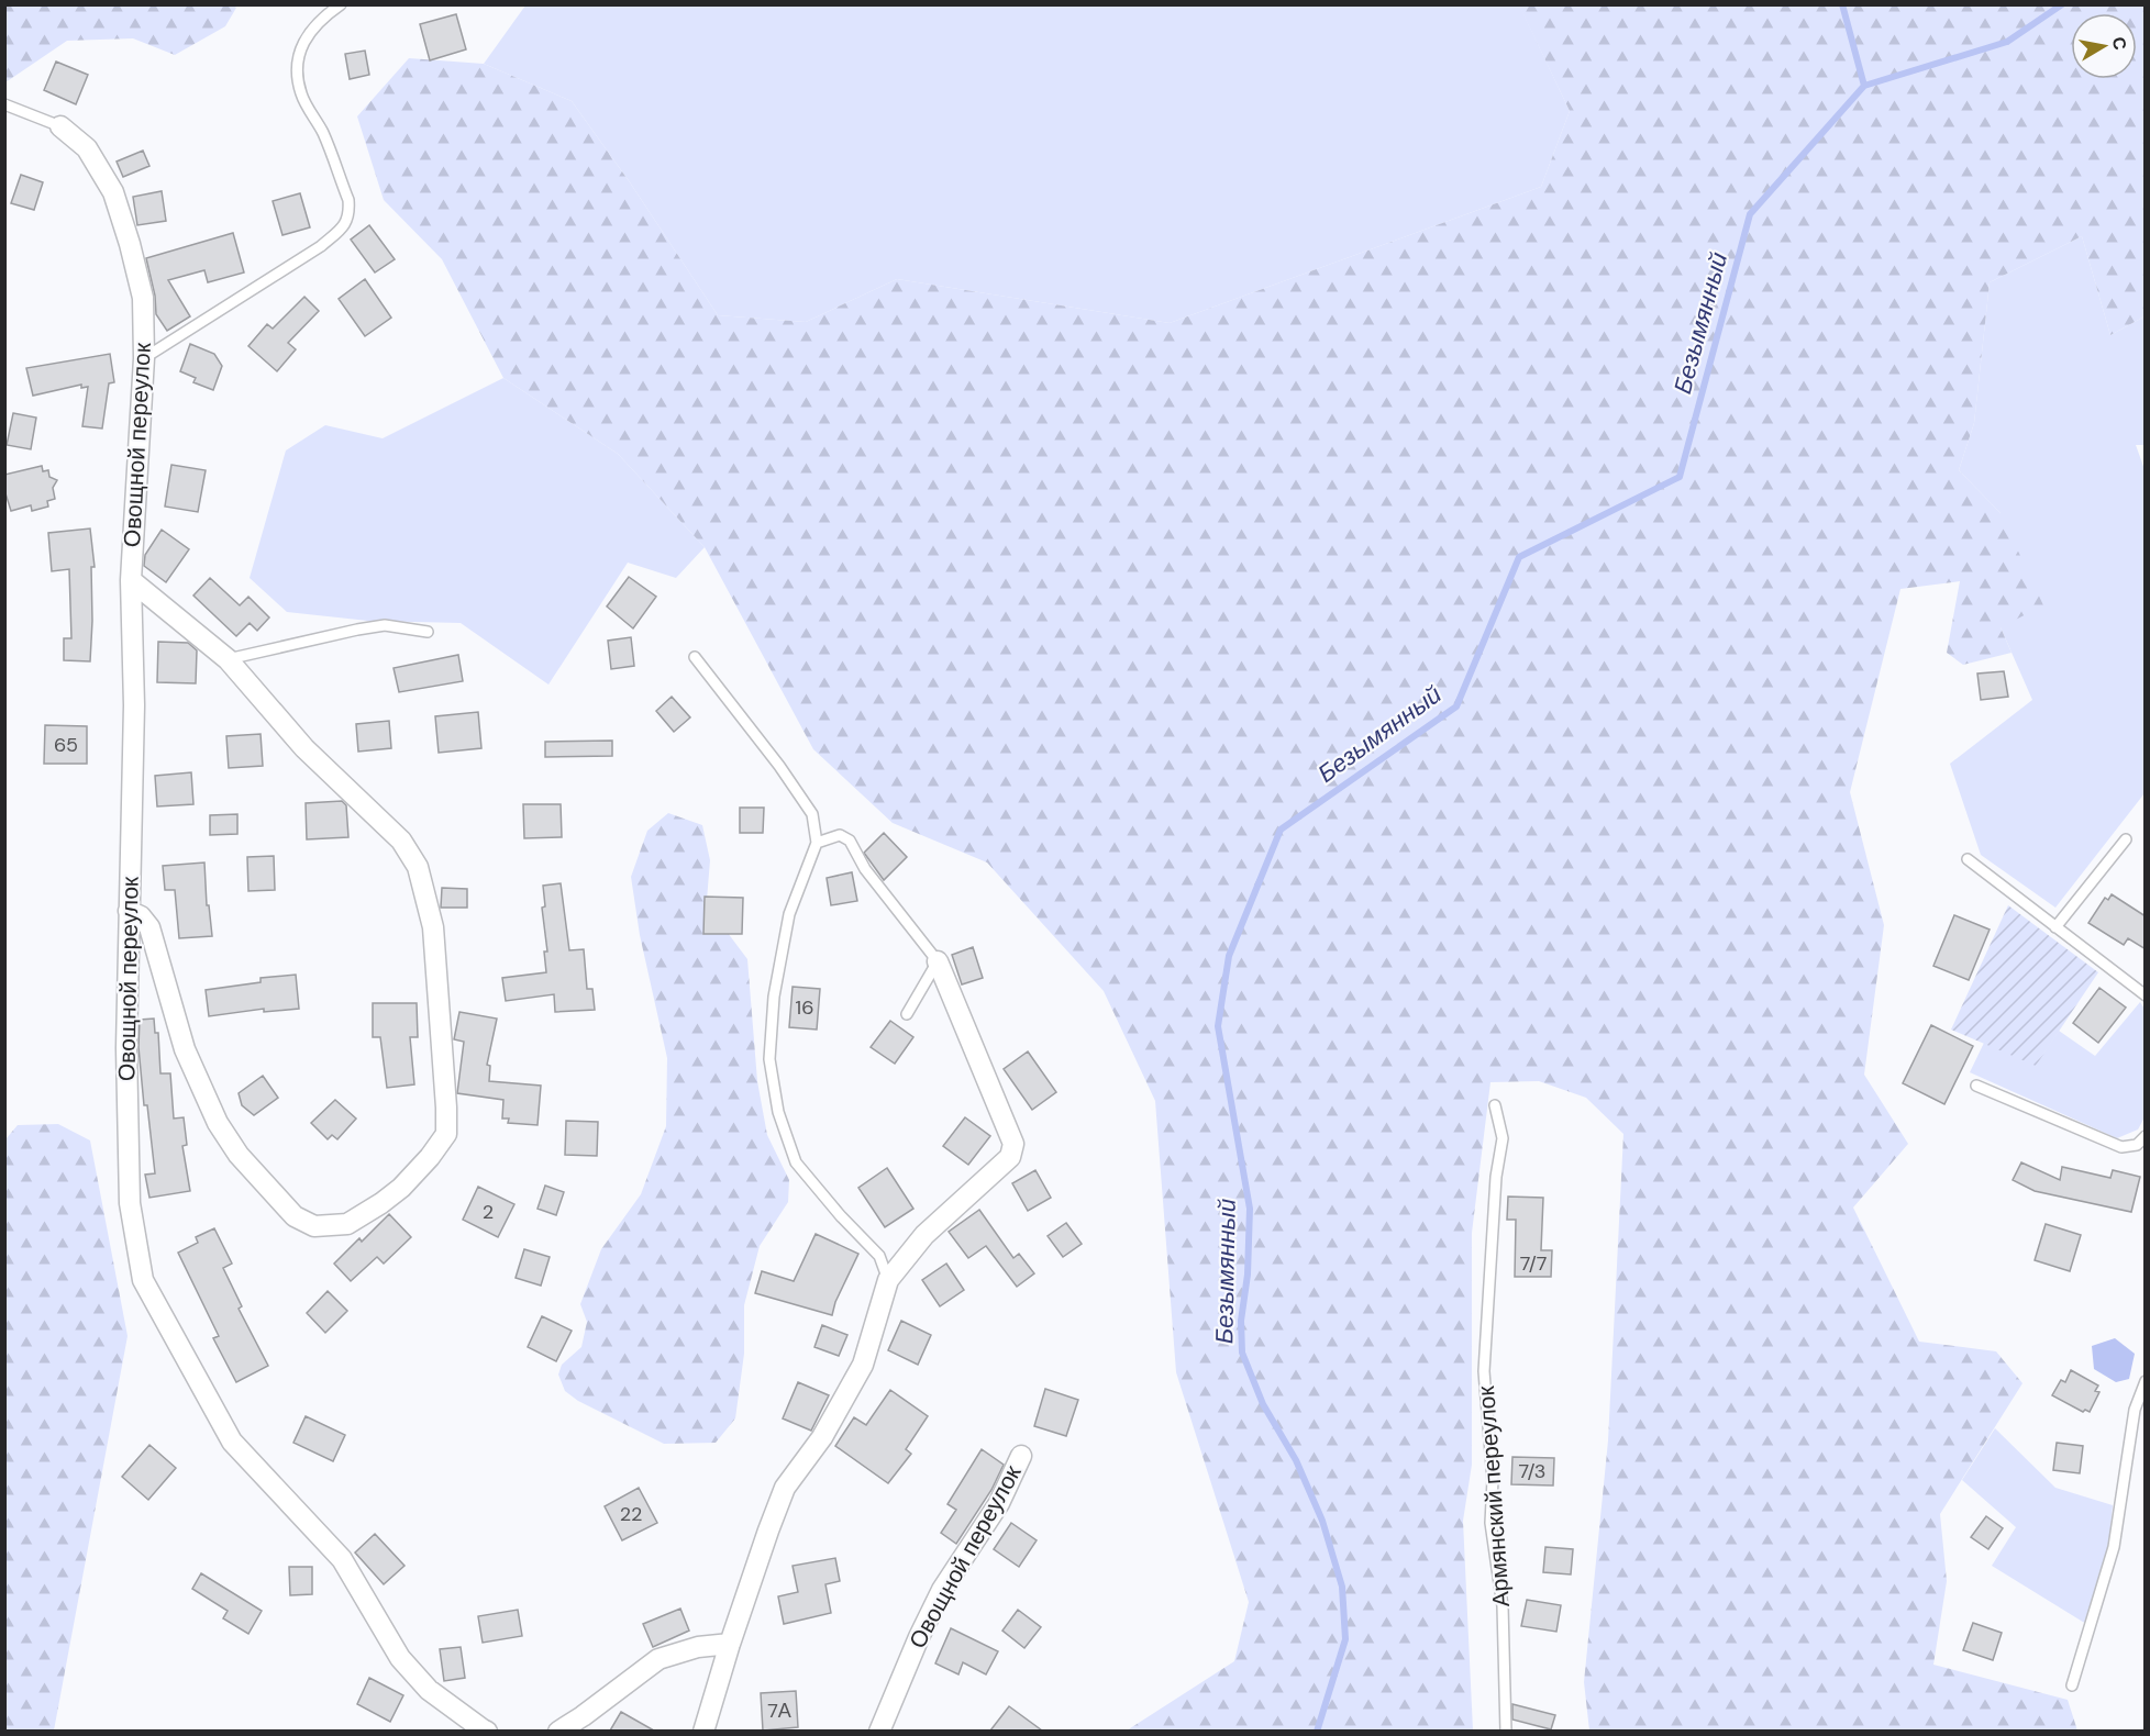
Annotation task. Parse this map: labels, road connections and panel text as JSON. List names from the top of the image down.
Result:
{
  "streets": {
    "street": ["Овощной переулок"],
    "lane": ["Армянский переулок"]
  },
  "water": ["Безымянный"],
  "house_numbers": [
    "65",
    "16",
    "2",
    "7/7",
    "7/3",
    "22",
    "7А"
  ],
  "north": "right"
}
